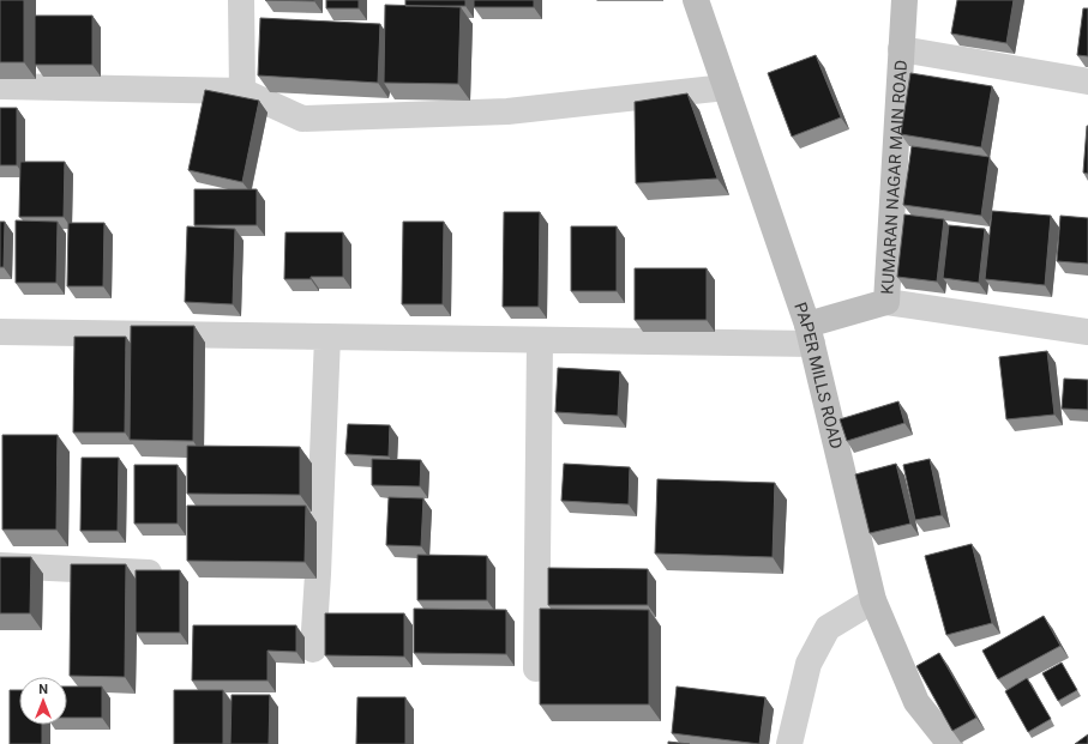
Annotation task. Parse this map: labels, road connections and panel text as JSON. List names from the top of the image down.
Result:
{
  "streets": {
    "main road": ["KUMARAN NAGAR MAIN ROAD", "PAPER MILLS ROAD"]
  },
  "crossings": [
    ["KUMARAN NAGAR MAIN ROAD", "PAPER MILLS ROAD"]
  ],
  "north": "top"
}
